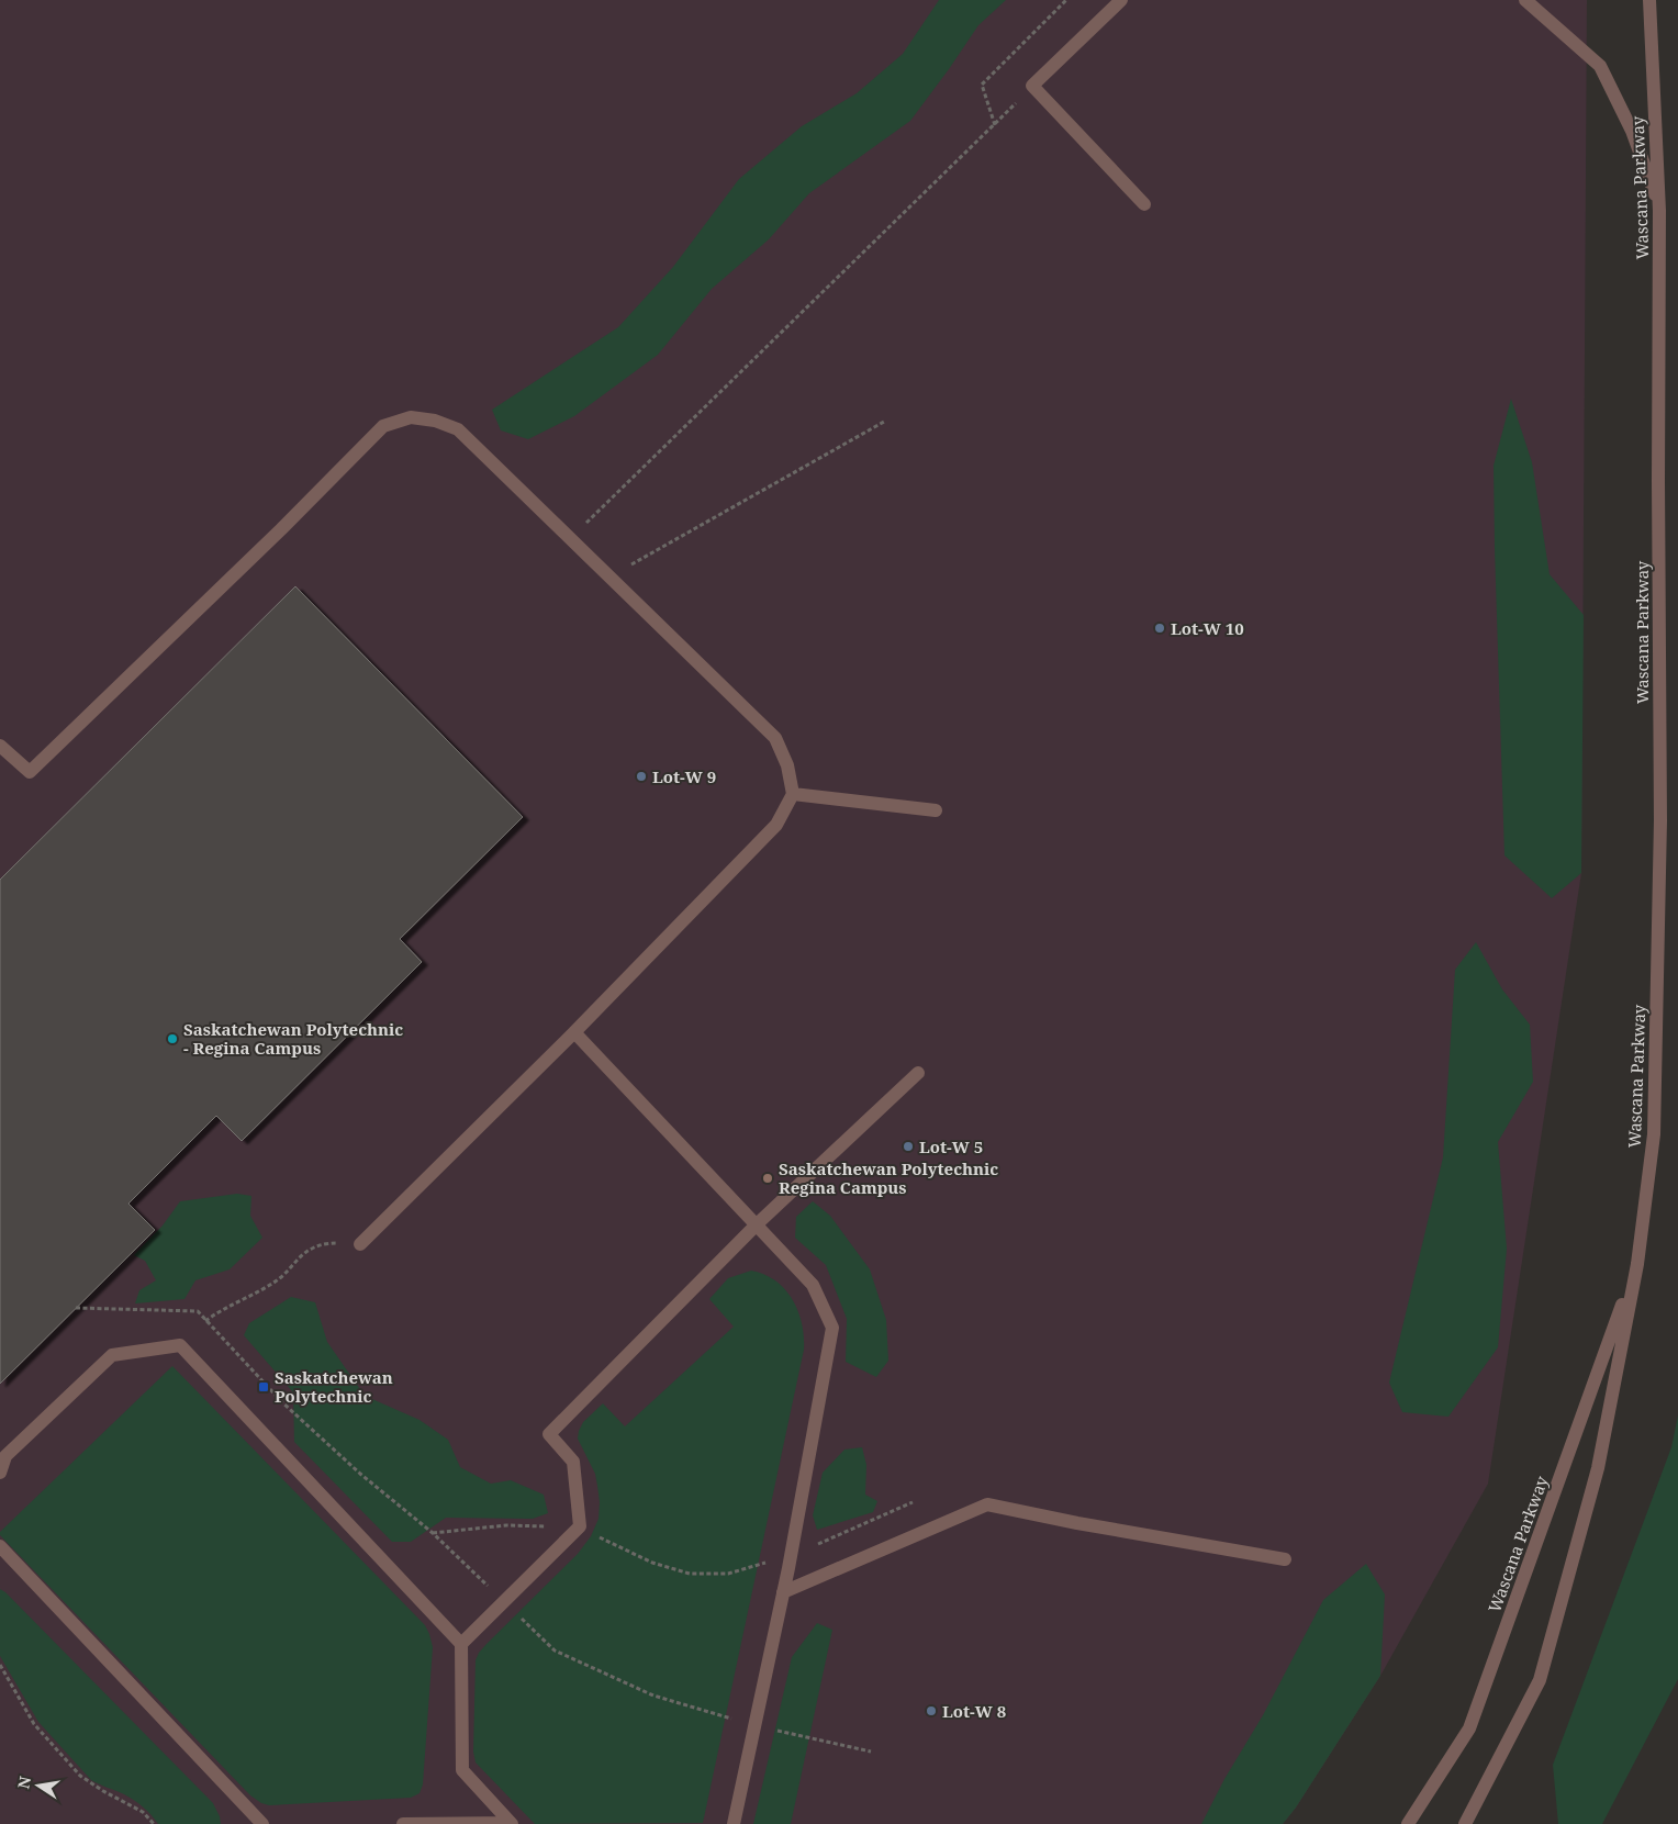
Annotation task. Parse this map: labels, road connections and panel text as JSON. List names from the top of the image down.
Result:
{
  "streets": {
    "street": ["Wascana Parkway"]
  },
  "places": {
    "other": [
      "Lot-W 10",
      "Lot-W 9",
      "Saskatchewan Polytechnic - Regina Campus",
      "Lot-W 5",
      "Saskatchewan Polytechnic Regina Campus",
      "Lot-W 8"
    ],
    "transit": ["Saskatchewan Polytechnic"]
  },
  "north": "left"
}
